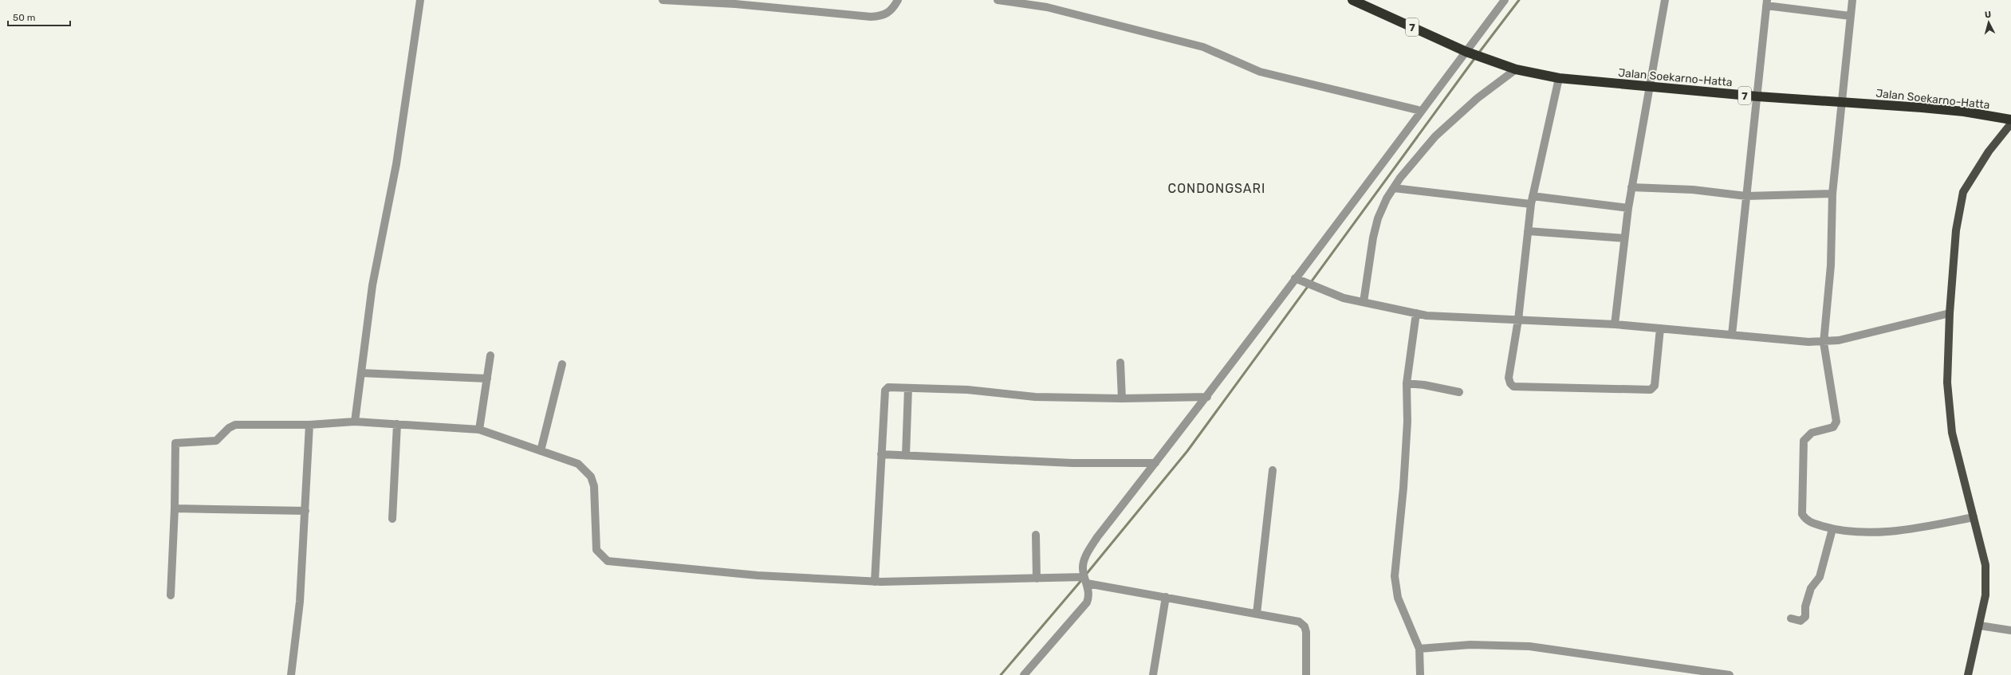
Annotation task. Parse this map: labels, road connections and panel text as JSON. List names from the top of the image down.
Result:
{
  "streets": {
    "highway": ["7", "Jalan Soekarno-Hatta"]
  },
  "districts": ["CONDONGSARI"],
  "scale_bar": "50 m",
  "north": "top"
}
